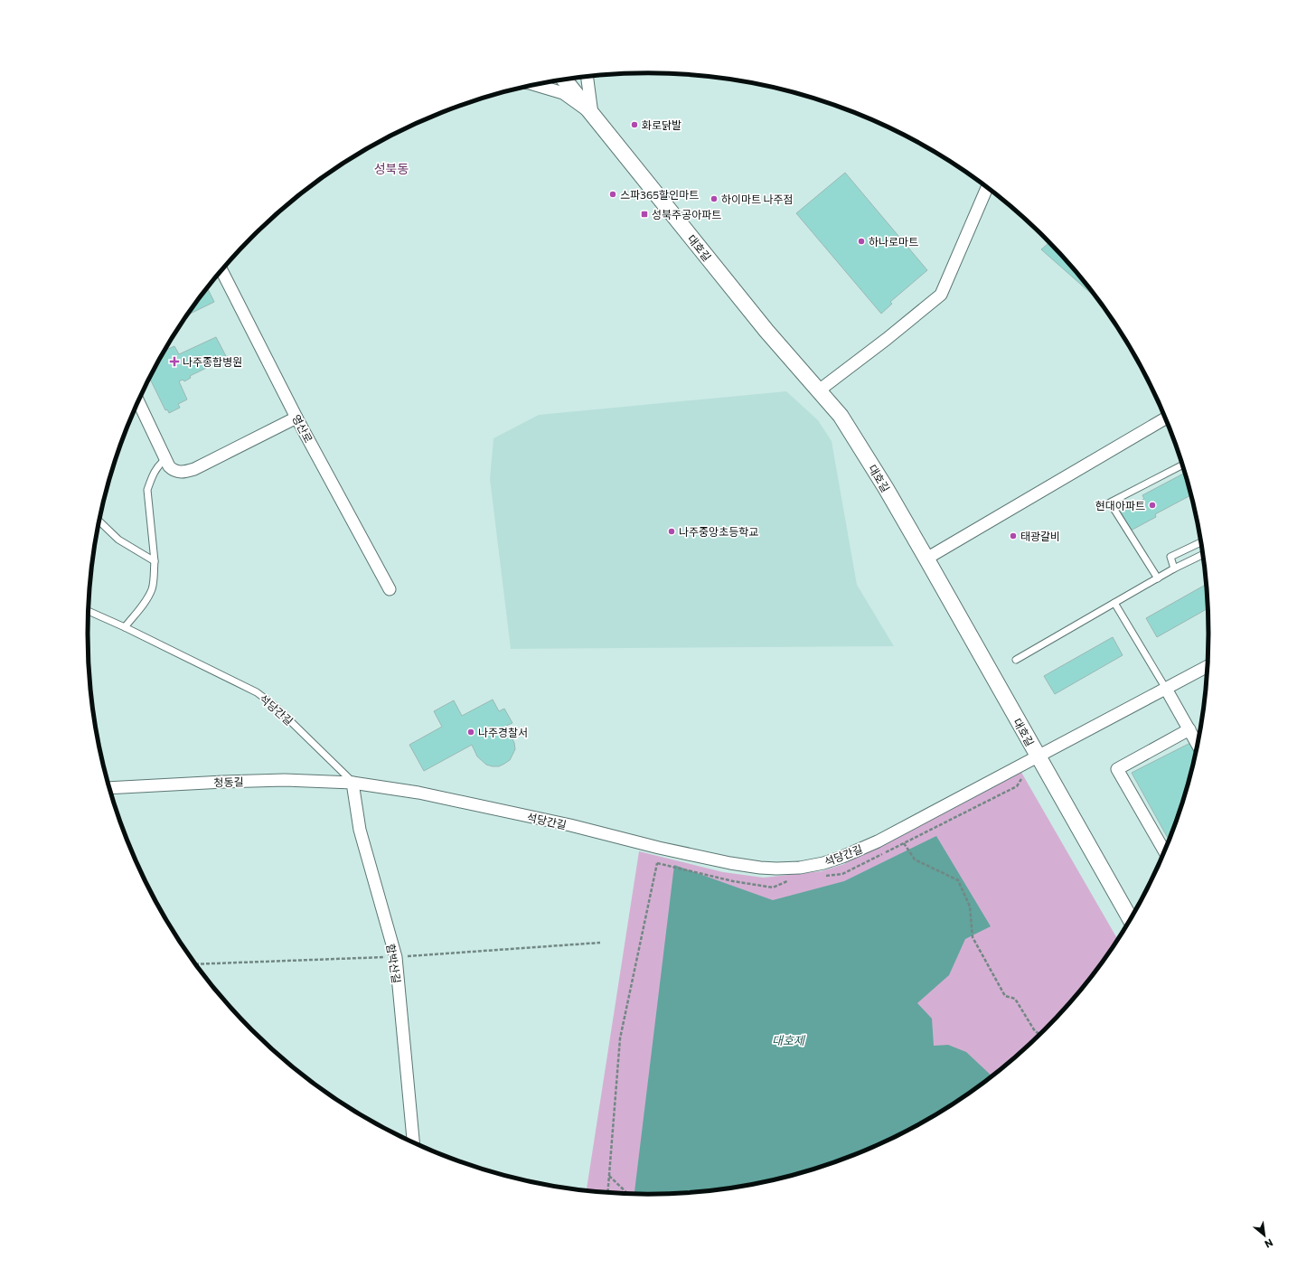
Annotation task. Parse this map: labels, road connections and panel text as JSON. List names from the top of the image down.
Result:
{
  "streets": {
    "street": [
      "대호길",
      "영산로",
      "석당간길",
      "청동길",
      "함박산길"
    ]
  },
  "crossings": [
    ["대호길", "석당간길"],
    ["석당간길", "청동길"],
    ["석당간길", "함박산길"],
    ["청동길", "함박산길"]
  ],
  "districts": ["성북동"],
  "water": ["대호제"],
  "places": {
    "other": [
      "화로닭발",
      "스파365할인마트",
      "하이마트 나주점",
      "하나로마트",
      "현대아파트",
      "나주중앙초등학교",
      "태광갈비",
      "나주경찰서"
    ],
    "transit": ["성북주공아파트"],
    "health": ["나주종합병원"]
  },
  "north": "bottom right"
}
